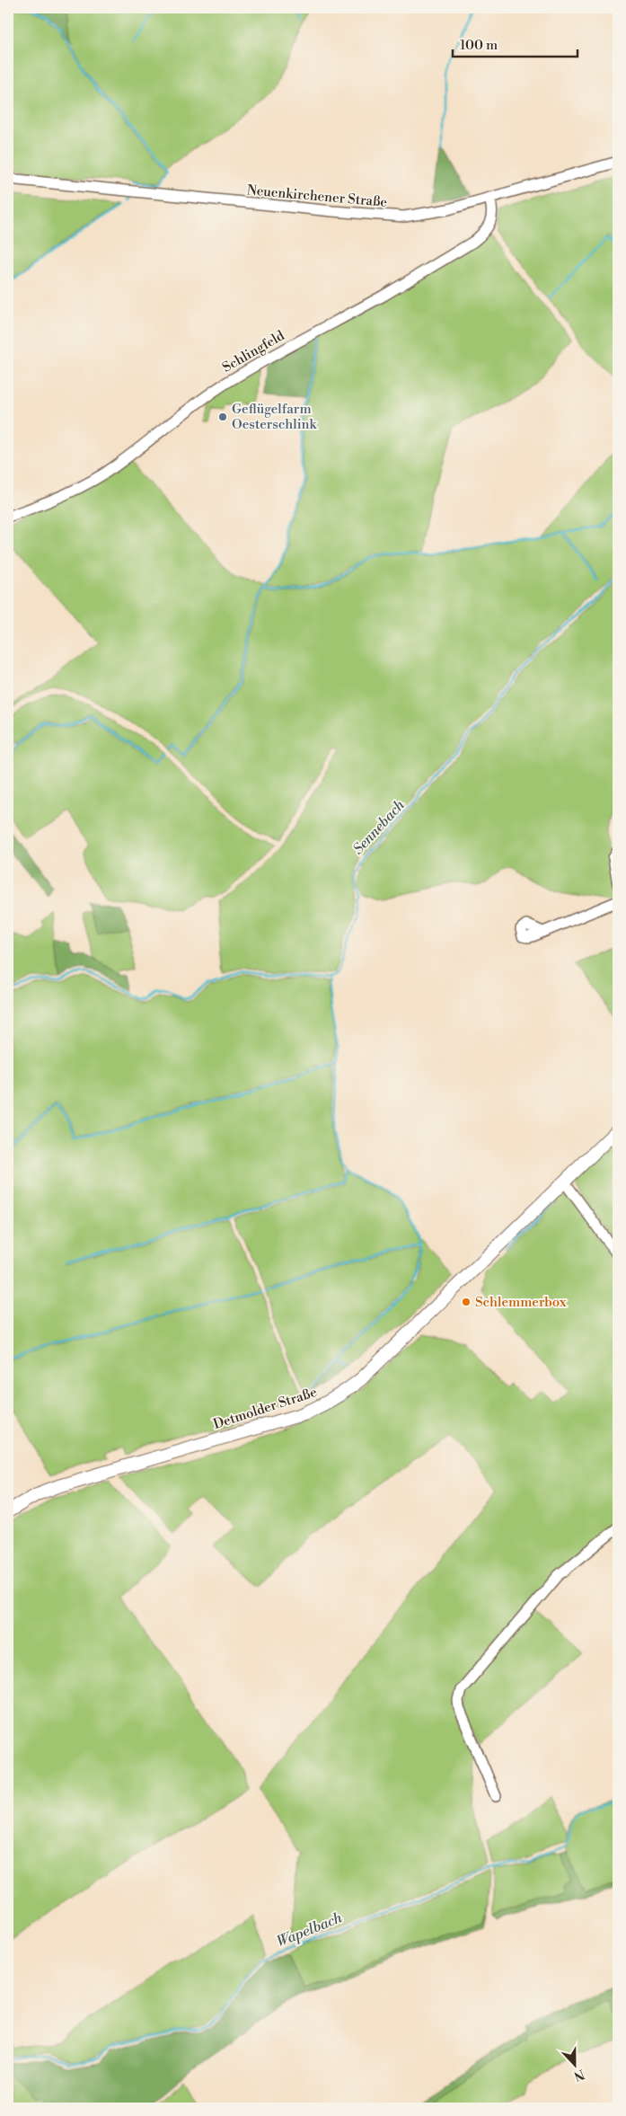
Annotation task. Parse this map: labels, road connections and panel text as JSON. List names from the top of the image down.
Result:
{
  "streets": {
    "main road": ["Detmolder Straße"],
    "street": ["Neuenkirchener Straße", "Schlingfeld"]
  },
  "crossings": [
    ["Neuenkirchener Straße", "Schlingfeld"]
  ],
  "water": ["Sennebach", "Wapelbach"],
  "places": ["Geflügelfarm Oesterschlink", "Schlemmerbox"],
  "scale_bar": "100 m",
  "north": "bottom"
}
